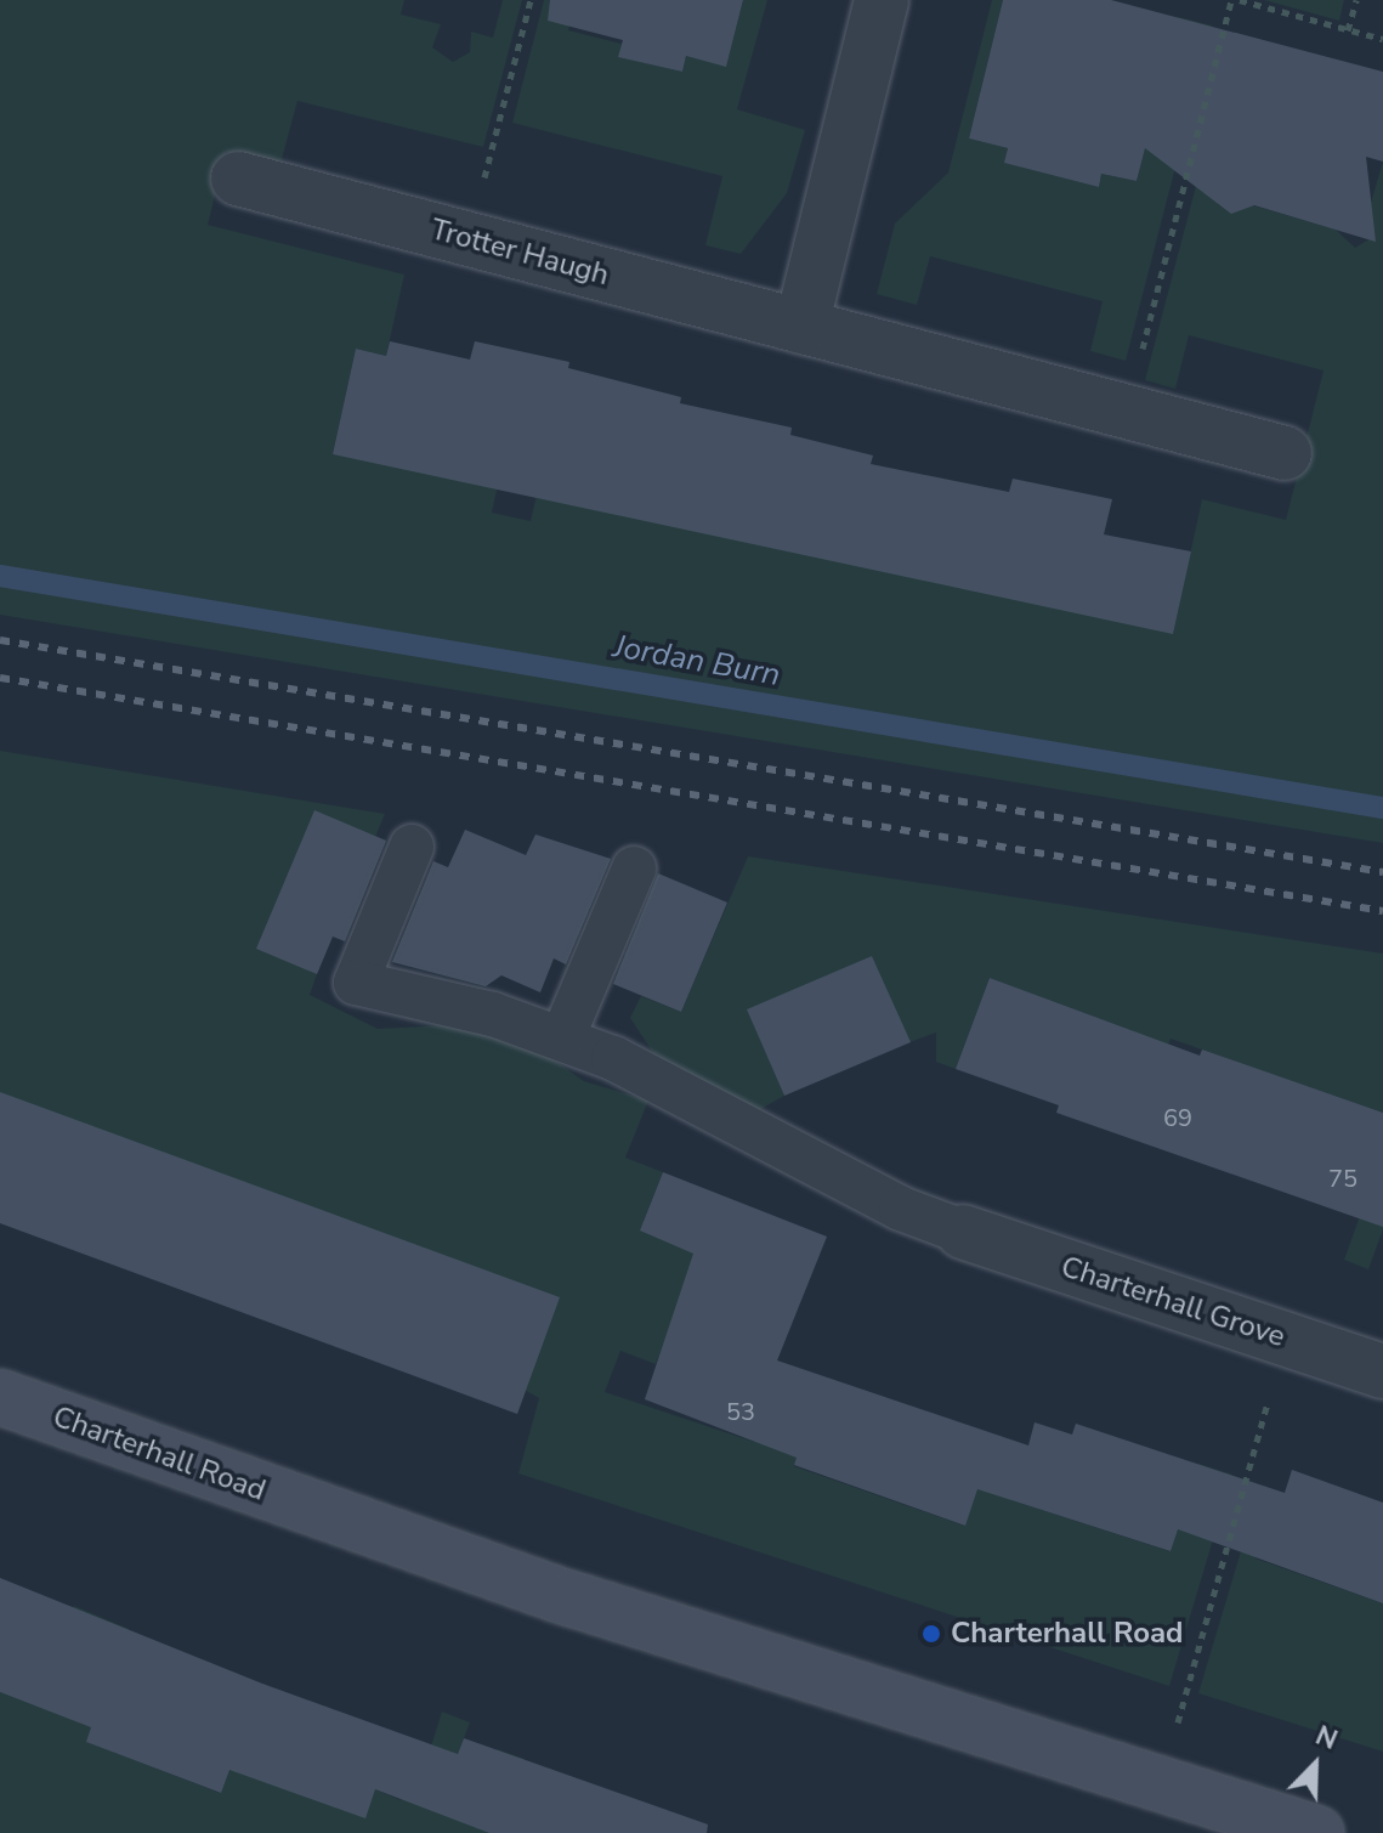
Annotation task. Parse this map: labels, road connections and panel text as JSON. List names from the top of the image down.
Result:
{
  "streets": {
    "street": ["Trotter Haugh", "Charterhall Grove", "Charterhall Road"]
  },
  "water": ["Jordan Burn"],
  "places": ["Charterhall Road"],
  "house_numbers": ["69", "75", "53"],
  "north": "top right"
}
